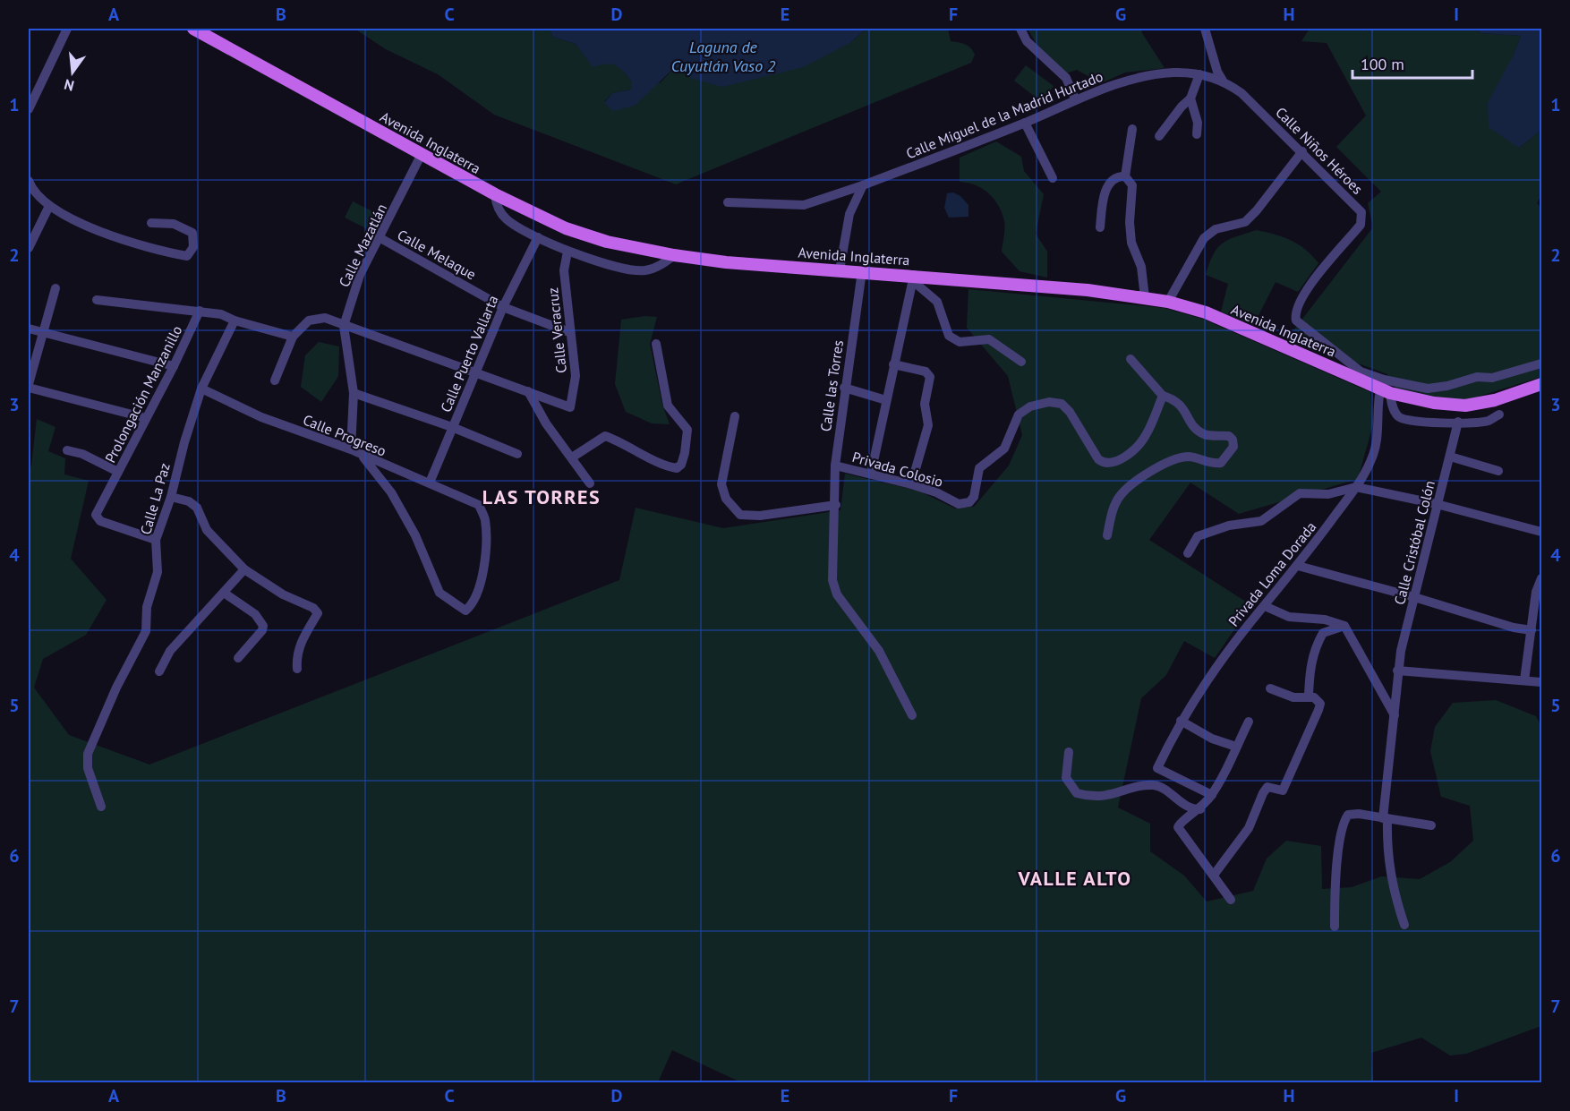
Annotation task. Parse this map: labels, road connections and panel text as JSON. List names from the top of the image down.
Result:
{
  "streets": {
    "main road": ["Avenida Inglaterra"],
    "street": [
      "Calle Miguel de la Madrid Hurtado",
      "Calle Niños Héroes",
      "Calle Mazatlán",
      "Calle Melaque",
      "Calle Veracruz",
      "Calle Puerto Vallarta",
      "Calle las Torres",
      "Prolongación Manzanillo",
      "Calle Progreso",
      "Privada Colosio",
      "Calle La Paz",
      "Calle Cristóbal Colón",
      "Privada Loma Dorada"
    ]
  },
  "crossings": [
    ["Calle Miguel de la Madrid Hurtado", "Calle Niños Héroes"],
    ["Avenida Inglaterra", "Calle Niños Héroes"],
    ["Avenida Inglaterra", "Calle Mazatlán"],
    ["Avenida Inglaterra", "Calle las Torres"],
    ["Avenida Inglaterra", "Privada Loma Dorada"],
    ["Calle Niños Héroes", "Privada Loma Dorada"],
    ["Calle Mazatlán", "Calle Melaque"],
    ["Calle Mazatlán", "Calle Progreso"],
    ["Calle Melaque", "Calle Veracruz"],
    ["Calle Melaque", "Calle Puerto Vallarta"],
    ["Calle Puerto Vallarta", "Calle Progreso"],
    ["Calle las Torres", "Privada Colosio"],
    ["Prolongación Manzanillo", "Calle La Paz"],
    ["Calle Progreso", "Calle La Paz"]
  ],
  "districts": ["LAS TORRES", "VALLE ALTO"],
  "water": ["Laguna de Cuyutlán Vaso 2"],
  "scale_bar": "100 m",
  "north": "bottom",
  "grid": {
    "columns": [
      "A",
      "B",
      "C",
      "D",
      "E",
      "F",
      "G",
      "H",
      "I"
    ],
    "rows": [
      "1",
      "2",
      "3",
      "4",
      "5",
      "6",
      "7"
    ]
  }
}
